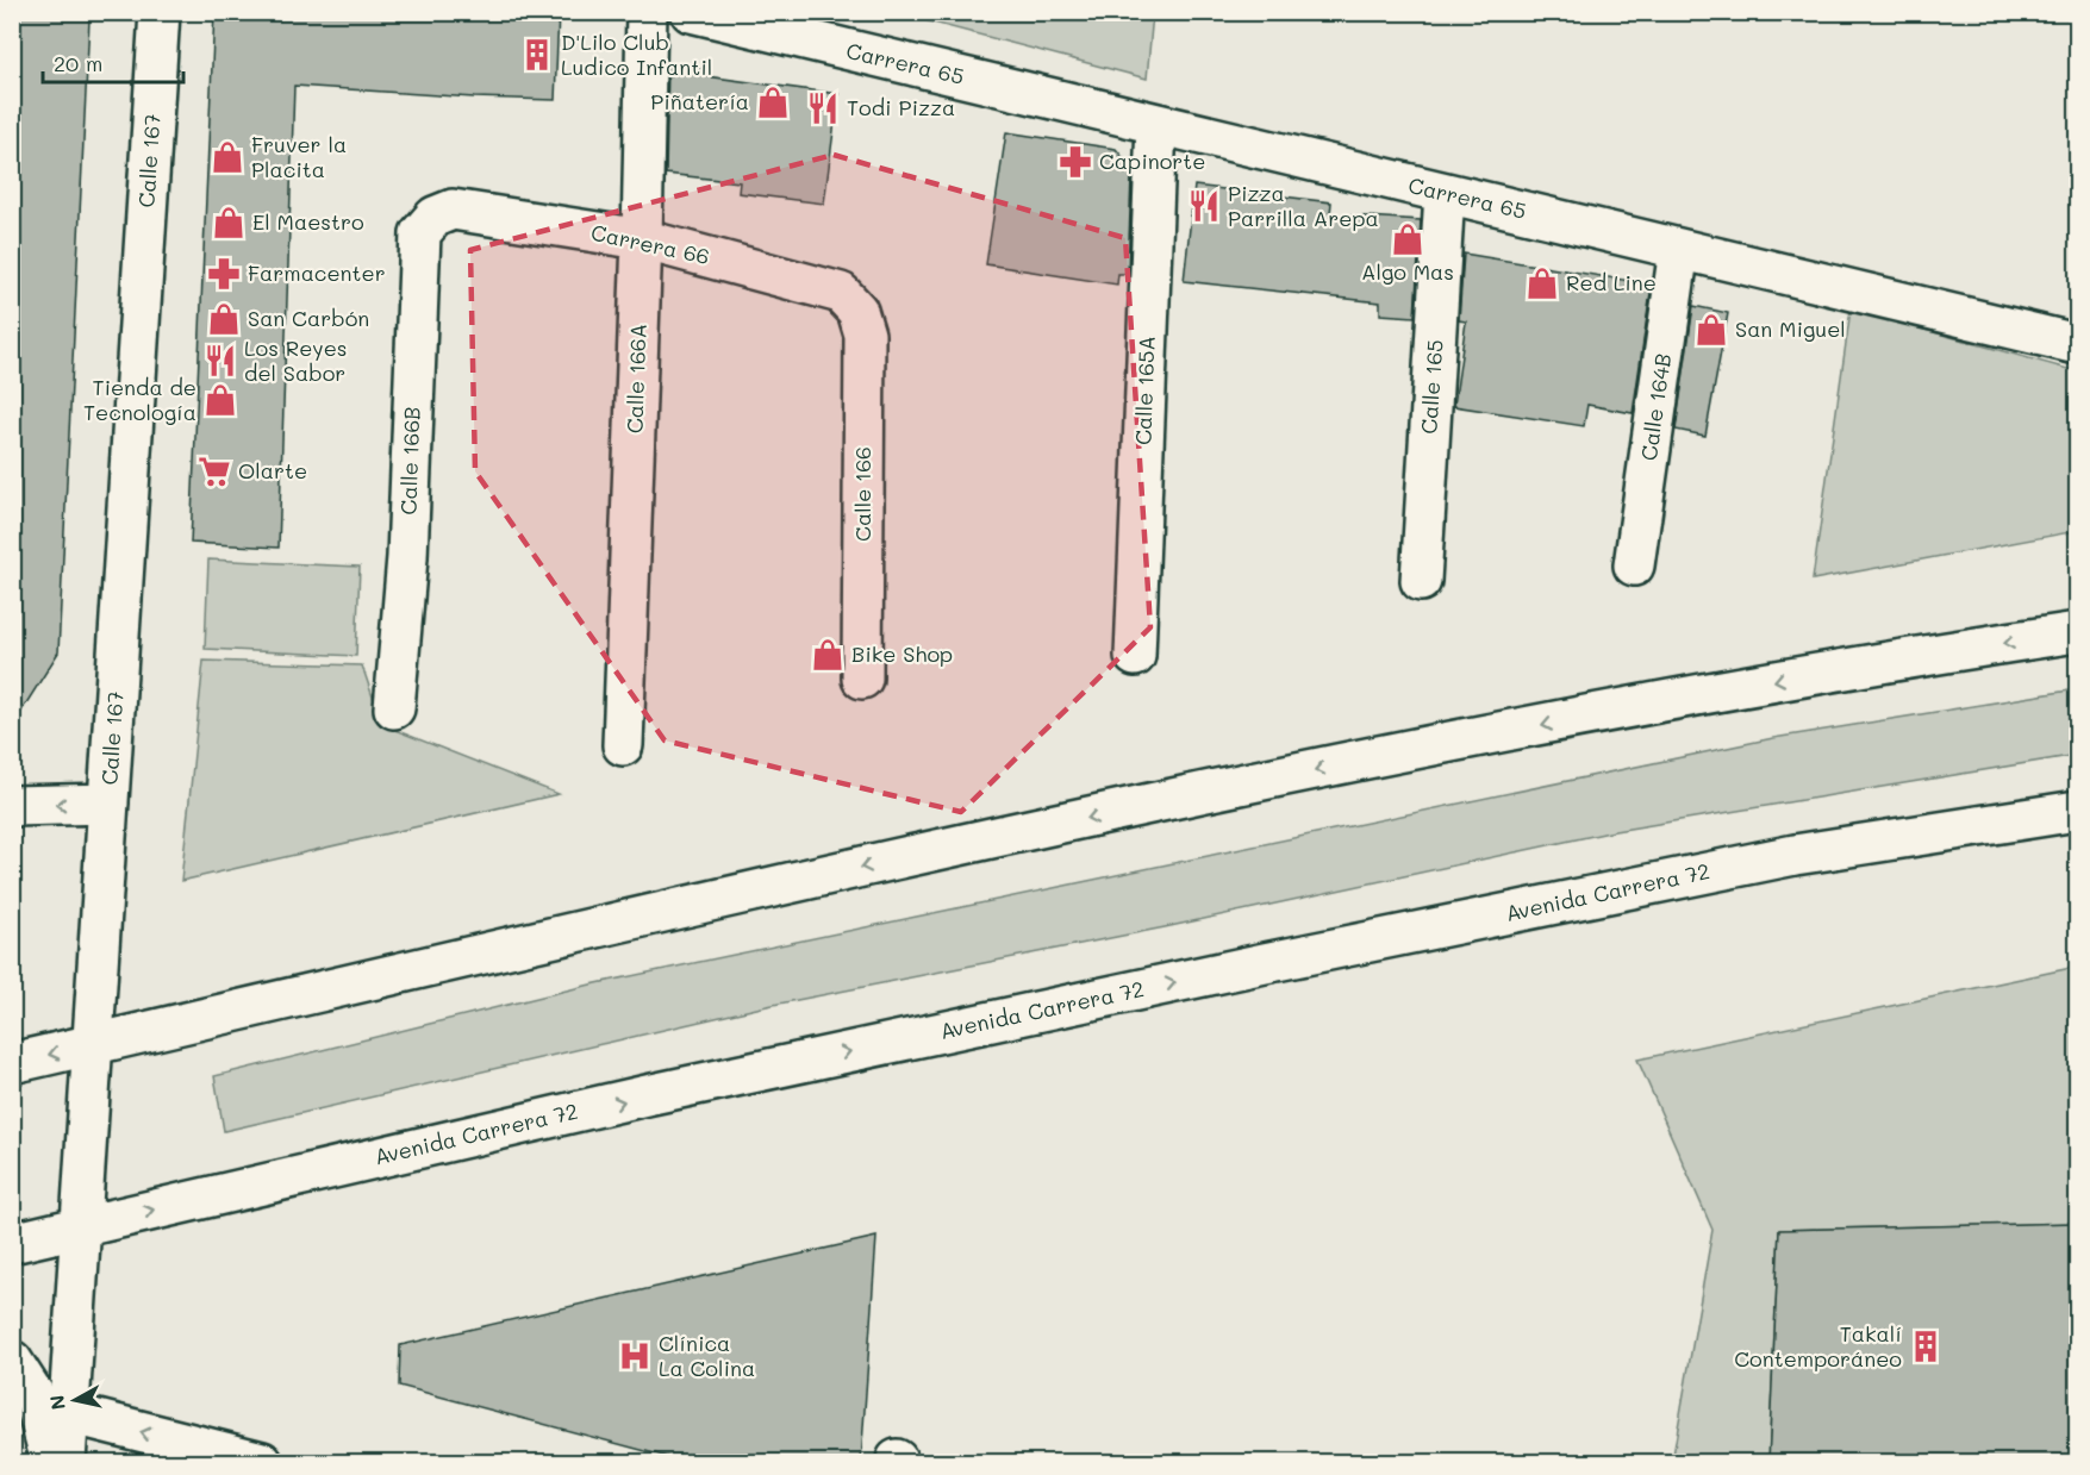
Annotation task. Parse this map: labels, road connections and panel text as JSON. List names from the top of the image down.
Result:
{
  "streets": {
    "main road": [
      "Carrera 65",
      "Calle 167",
      "Carrera 66",
      "Calle 166A",
      "Calle 165",
      "Calle 165A",
      "Calle 164B",
      "Calle 166B",
      "Calle 166",
      "Avenida Carrera 72"
    ]
  },
  "crossings": [
    ["Carrera 65", "Calle 165"],
    ["Carrera 65", "Calle 165A"],
    ["Carrera 65", "Calle 164B"],
    ["Calle 167", "Avenida Carrera 72"],
    ["Carrera 66", "Calle 166A"],
    ["Carrera 66", "Calle 166B"],
    ["Carrera 66", "Calle 166"]
  ],
  "places": {
    "building": ["D'Lilo Club Ludico Infantil", "Takalí Contemporáneo"],
    "shop": [
      "Piñatería",
      "Fruver la Placita",
      "El Maestro",
      "Algo Mas",
      "Red Line",
      "San Carbón",
      "San Miguel",
      "Tienda de Tecnología",
      "Bike Shop"
    ],
    "restaurant": ["Todi Pizza", "Pizza Parrilla Arepa", "Los Reyes del Sabor"],
    "pharmacy": ["Capinorte", "Farmacenter"],
    "supermarket": ["Olarte"],
    "hospital": ["Clínica La Colina"]
  },
  "scale_bar": "20 m",
  "north": "left"
}
